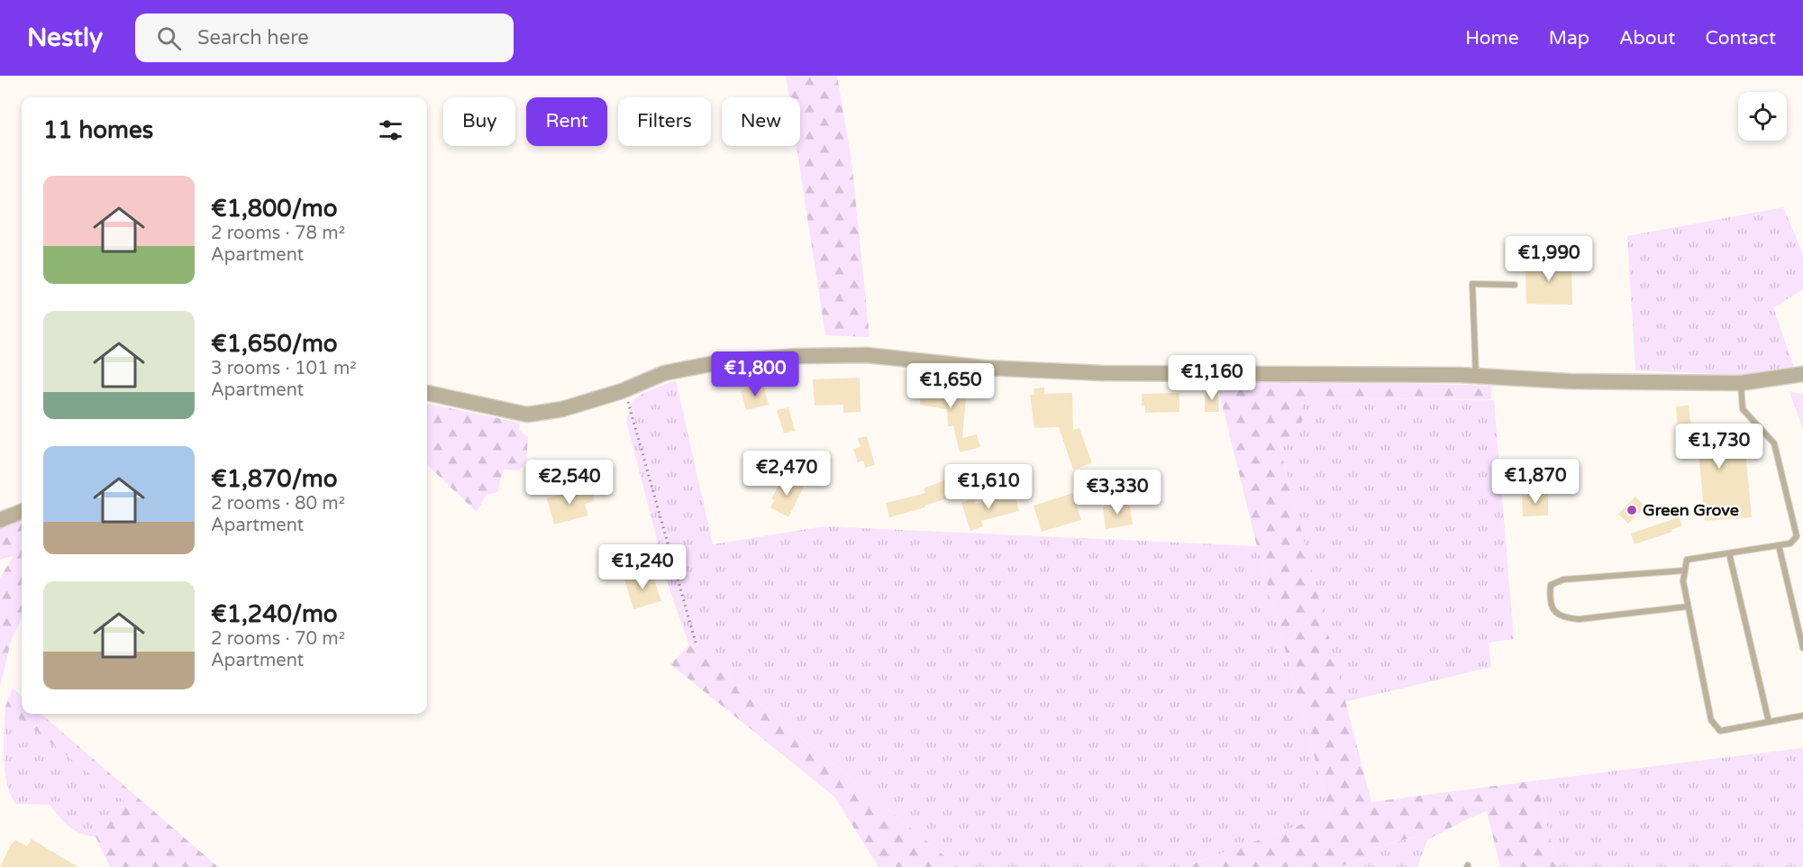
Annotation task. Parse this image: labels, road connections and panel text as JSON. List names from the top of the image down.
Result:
{
  "places": ["Green Grove"],
  "page": {
    "header": "Nestly",
    "search": "Search here",
    "nav": [
      "Home",
      "Map",
      "About",
      "Contact"
    ],
    "chip": [
      "Buy",
      "Rent",
      "Filters",
      "New"
    ],
    "heading": "11 homes",
    "list": [
      {
        "name": "€1,800/mo",
        "note": "2 rooms · 78 m² · Apartment"
      },
      {
        "name": "€1,650/mo",
        "note": "3 rooms · 101 m² · Apartment"
      },
      {
        "name": "€1,870/mo",
        "note": "2 rooms · 80 m² · Apartment"
      },
      {
        "name": "€1,240/mo",
        "note": "2 rooms · 70 m² · Apartment"
      }
    ],
    "price": [
      "€1,990",
      "€1,800",
      "€1,160",
      "€1,650",
      "€1,730",
      "€2,470",
      "€1,870",
      "€2,540",
      "€1,610",
      "€3,330",
      "€1,240"
    ]
  }
}
